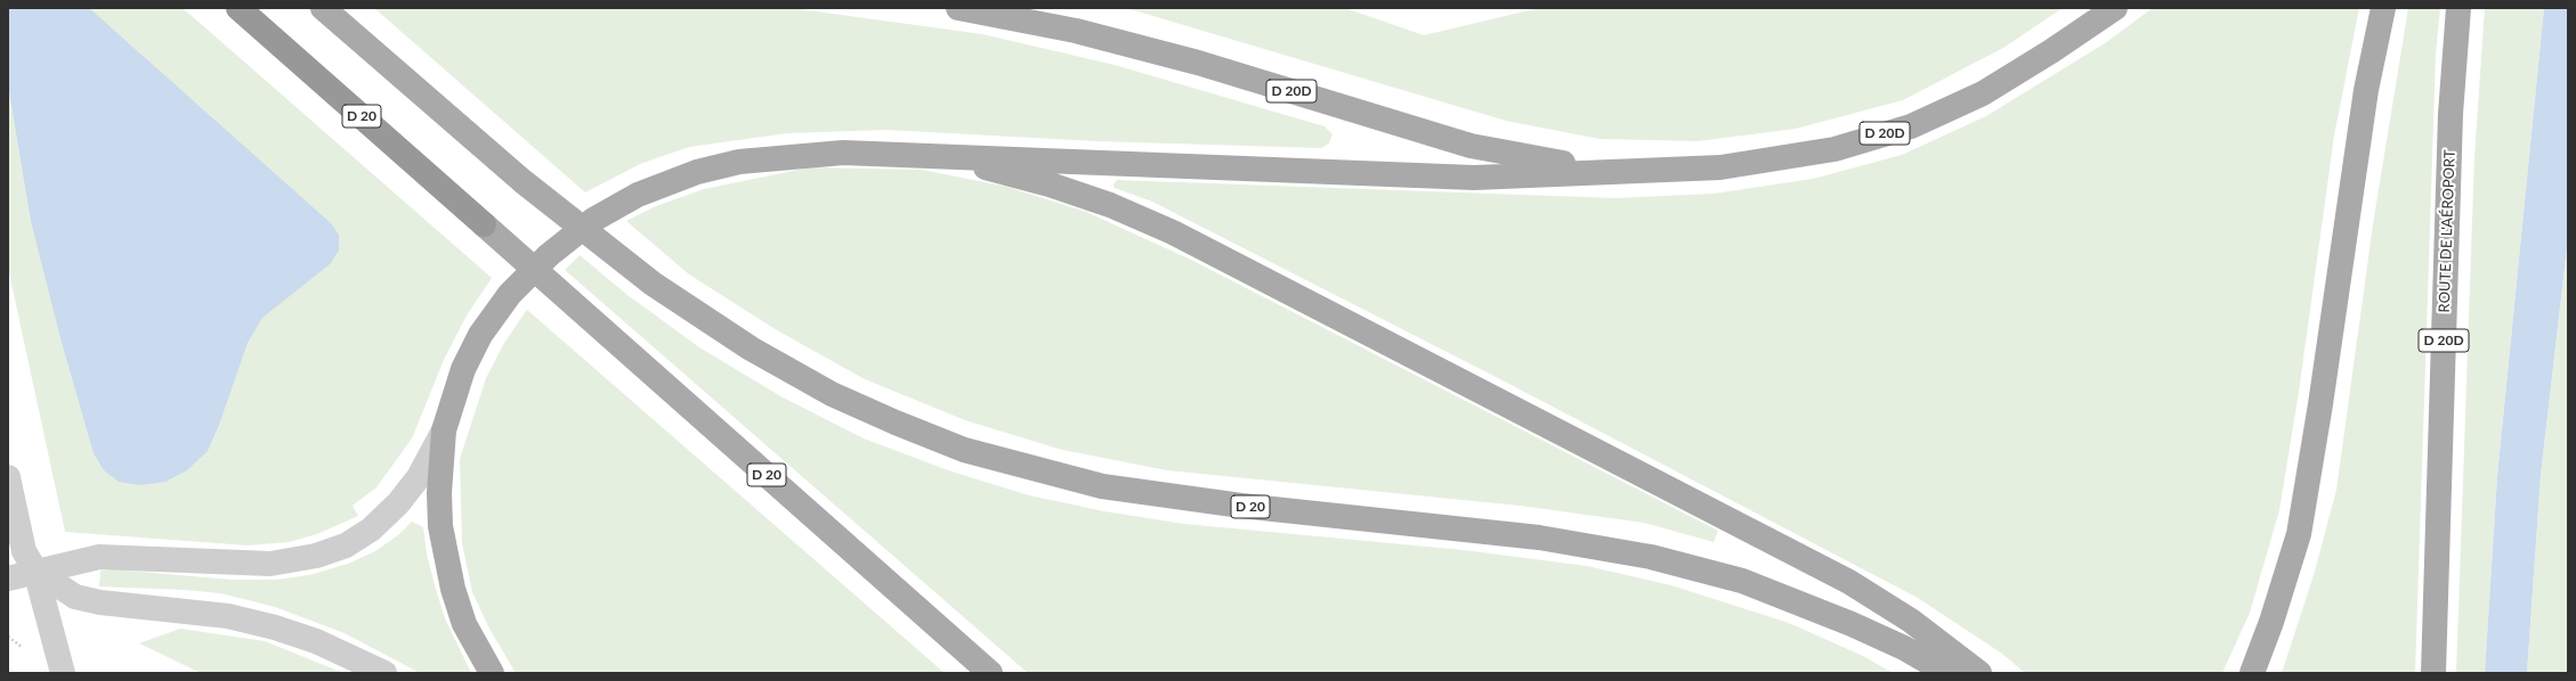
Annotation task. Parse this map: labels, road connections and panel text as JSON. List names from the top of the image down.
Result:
{
  "streets": {
    "highway": ["D 20"],
    "main road": ["D 20D", "ROUTE DE L'AÉROPORT"]
  }
}
